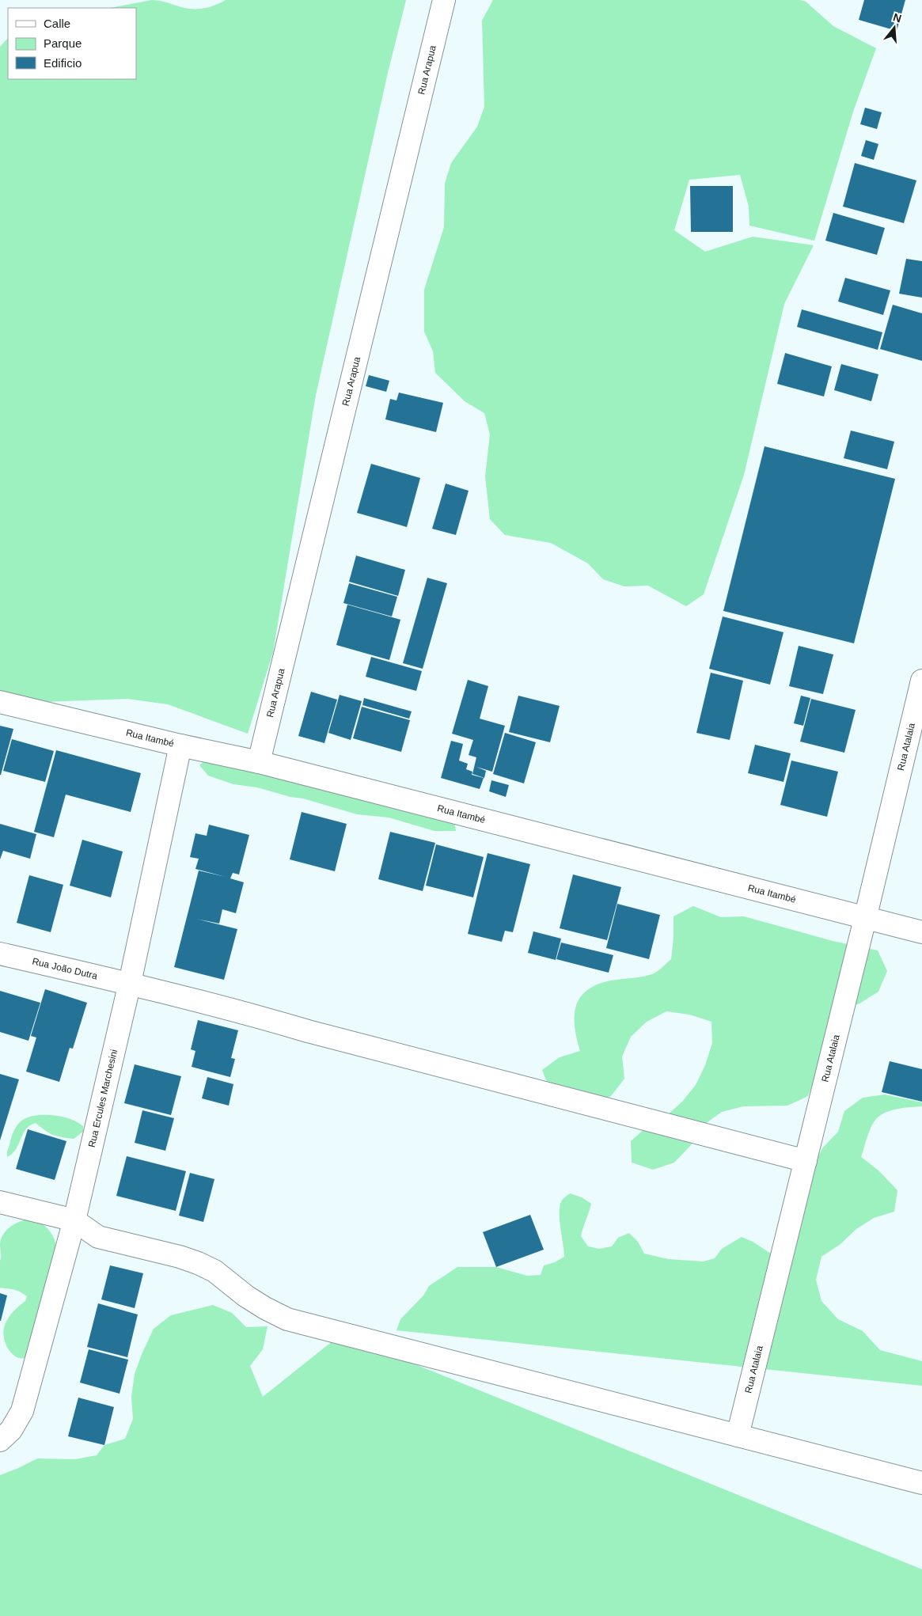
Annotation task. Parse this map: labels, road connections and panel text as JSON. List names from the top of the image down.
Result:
{
  "streets": {
    "street": [
      "Rua Arapua",
      "Rua Itambé",
      "Rua Atalaia",
      "Rua João Dutra",
      "Rua Ercules Marchesini"
    ]
  },
  "crossings": [
    ["Rua Arapua", "Rua Itambé"],
    ["Rua Itambé", "Rua Atalaia"],
    ["Rua Itambé", "Rua Ercules Marchesini"],
    ["Rua Atalaia", "Rua João Dutra"],
    ["Rua João Dutra", "Rua Ercules Marchesini"]
  ],
  "legend": ["Calle", "Parque", "Edificio"],
  "north": "top"
}
